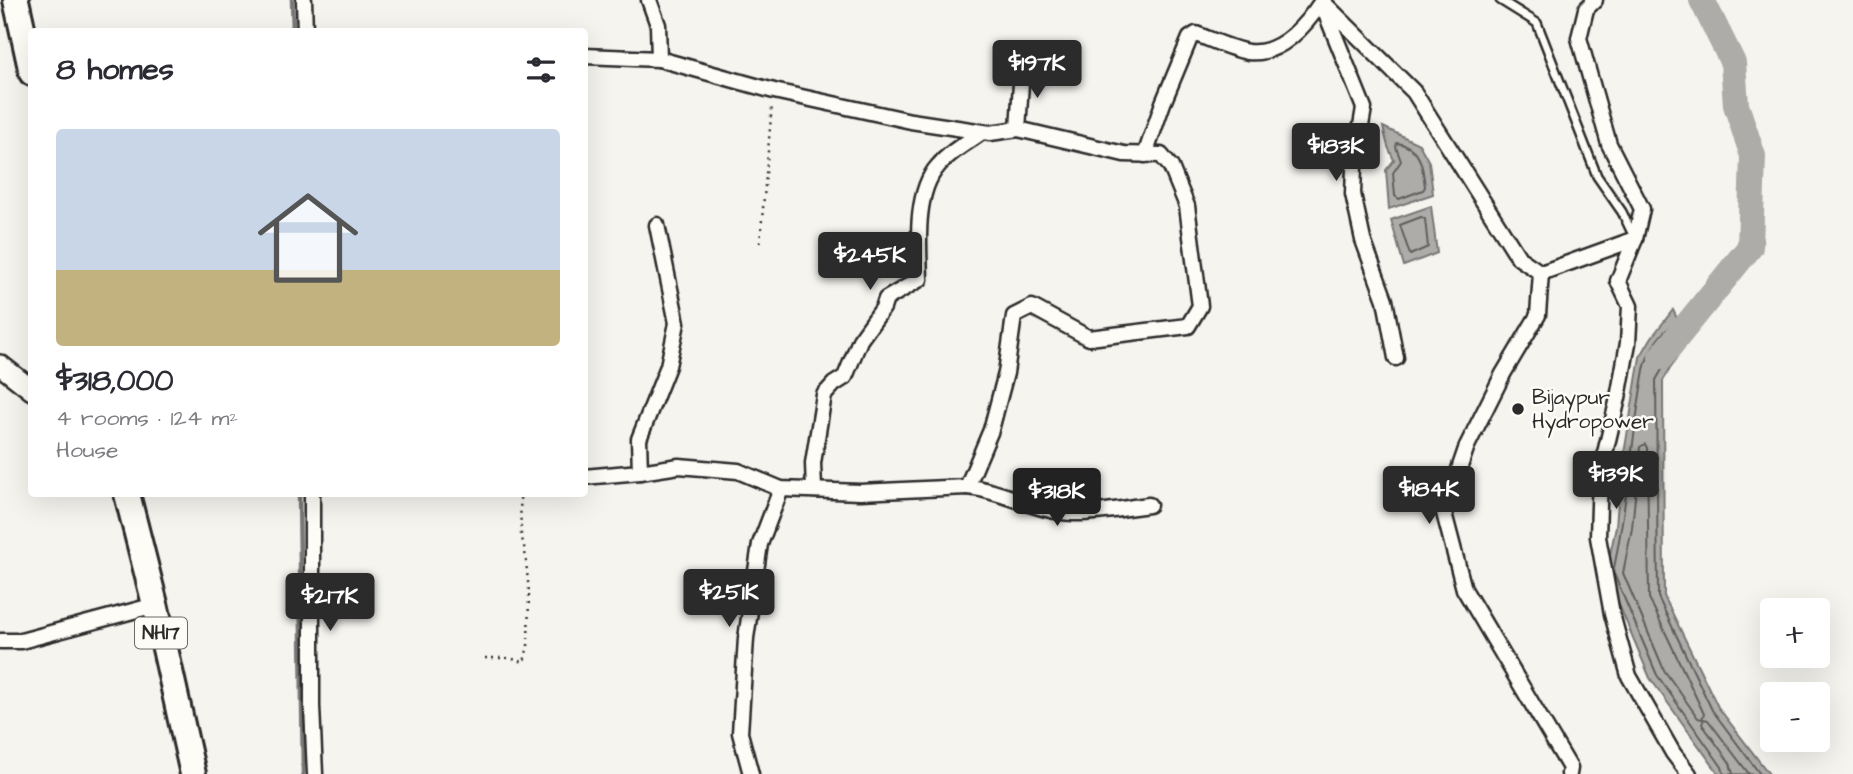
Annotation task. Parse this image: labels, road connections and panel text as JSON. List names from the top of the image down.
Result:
{
  "streets": {
    "highway": ["NH17"]
  },
  "places": ["Bijaypur Hydropower"],
  "page": {
    "heading": "8 homes",
    "price": [
      "$197K",
      "$183K",
      "$245K",
      "$139K",
      "$184K",
      "$318K",
      "$251K",
      "$217K"
    ],
    "list": [
      {
        "name": "$318,000",
        "note": "4 rooms · 124 m² · House"
      }
    ],
    "map_buttons": ["+", "−"]
  }
}
